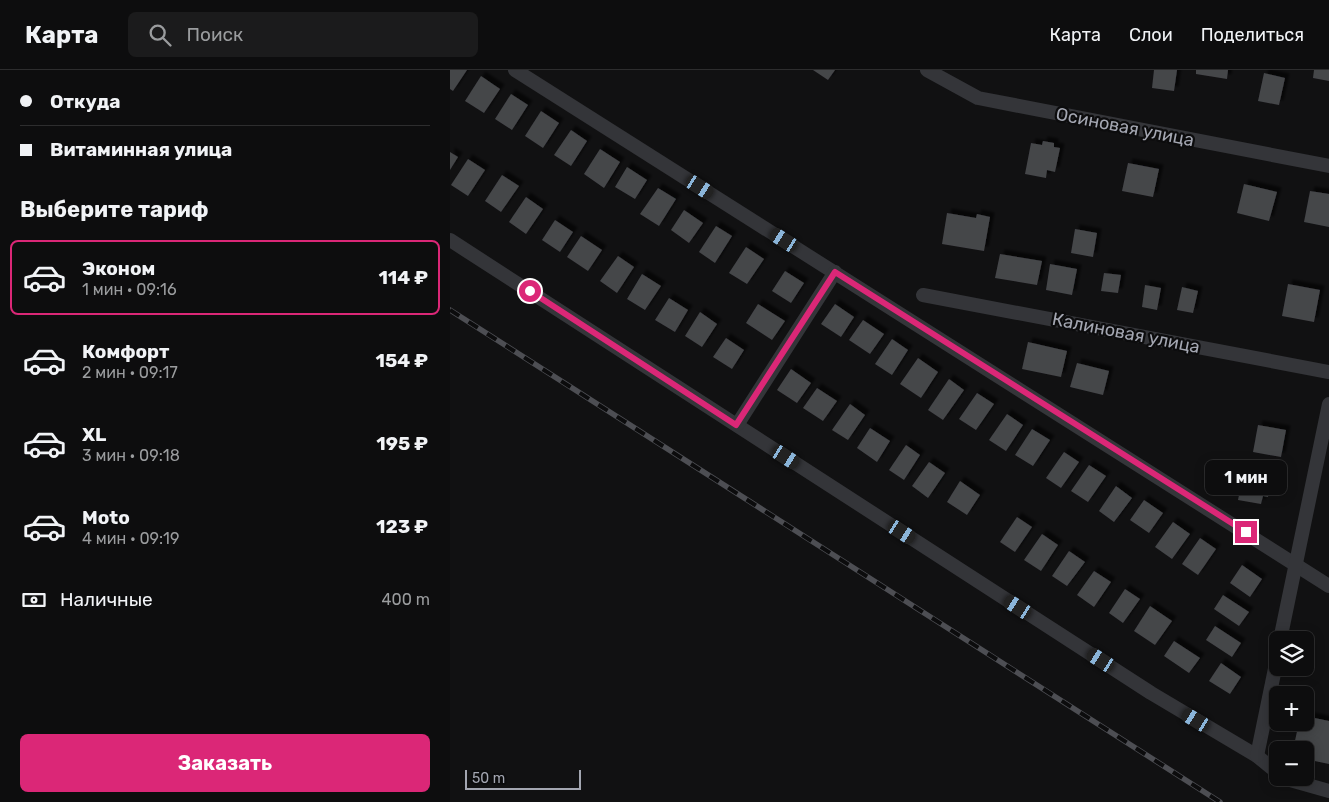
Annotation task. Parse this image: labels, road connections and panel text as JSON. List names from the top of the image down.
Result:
{
  "streets": {
    "street": ["Осиновая улица", "Калиновая улица"]
  },
  "scale_bar": "50 m",
  "page": {
    "header": "Карта",
    "search": "Поиск",
    "nav": ["Карта", "Слои", "Поделиться"],
    "banner": ["Откуда", "Витаминная улица"],
    "heading": "Выберите тариф",
    "list": [
      {
        "name": "Эконом",
        "note": "1 мин · 09:16",
        "value": "114 ₽"
      },
      {
        "name": "Комфорт",
        "note": "2 мин · 09:17",
        "value": "154 ₽"
      },
      {
        "name": "XL",
        "note": "3 мин · 09:18",
        "value": "195 ₽"
      },
      {
        "name": "Moto",
        "note": "4 мин · 09:19",
        "value": "123 ₽"
      }
    ],
    "bubble": "1 мин",
    "pay": ["Наличные", "400 m"],
    "map_buttons": ["+", "−"],
    "buttons": "Заказать",
    "scale": "50 m"
  }
}
